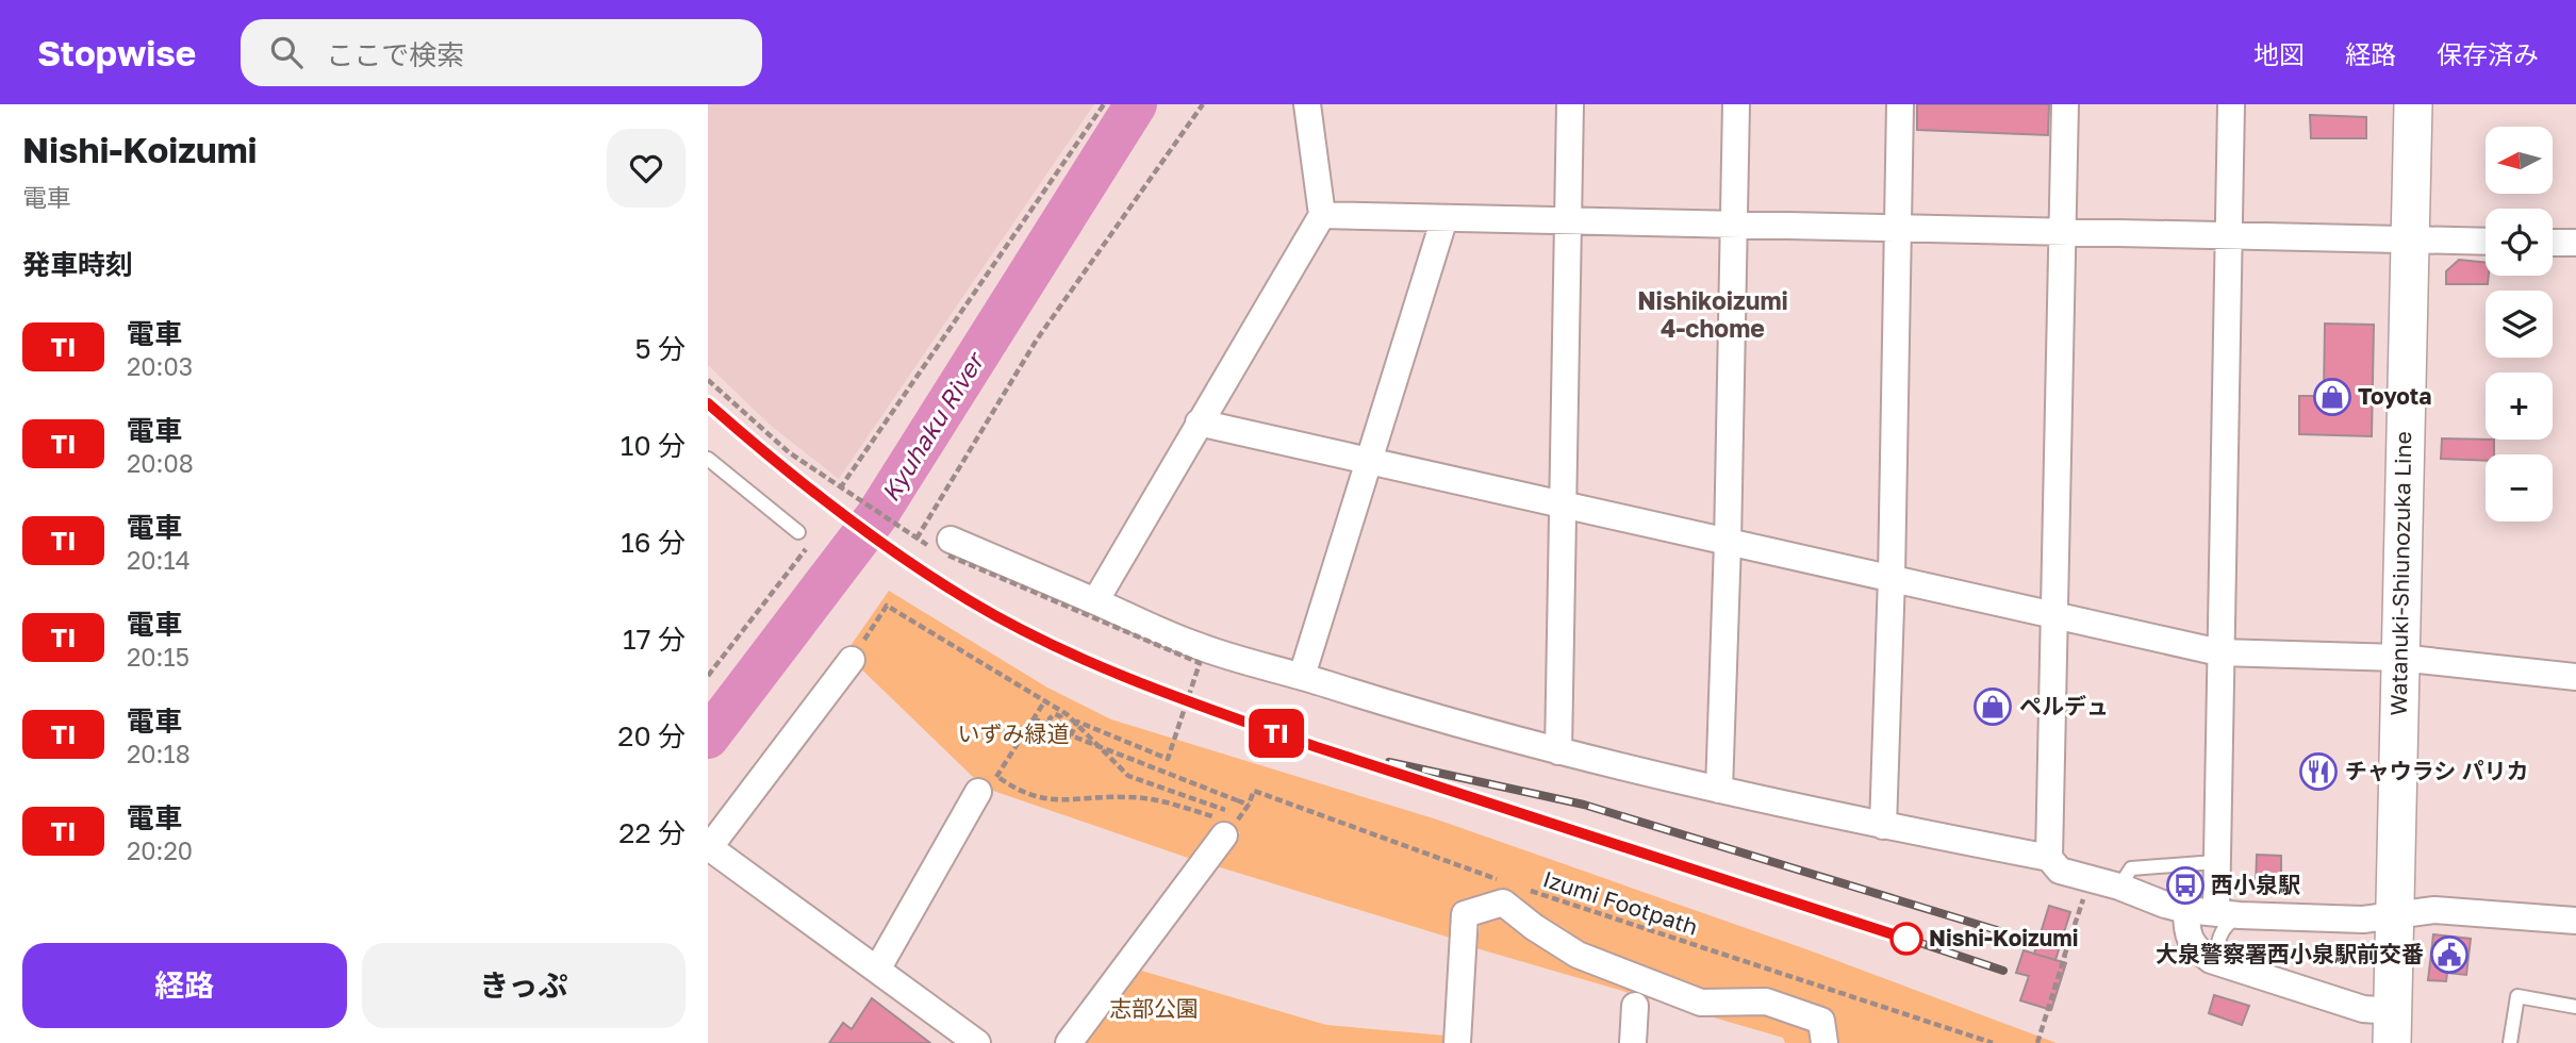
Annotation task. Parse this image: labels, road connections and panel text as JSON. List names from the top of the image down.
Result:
{
  "streets": {
    "main road": ["Watanuki-Shiunozuka Line"],
    "path": ["Izumi Footpath"]
  },
  "districts": ["Nishikoizumi 4-chome"],
  "water": ["Kyuhaku River"],
  "parks": ["いずみ緑道", "志部公園"],
  "places": {
    "shop": ["Toyota", "ペルデュ"],
    "restaurant": ["チャウラシ パリカ"],
    "bus stop": ["西小泉駅"],
    "other": ["Nishi-Koizumi"],
    "public building": ["大泉警察署西小泉駅前交番"]
  },
  "north": "left",
  "page": {
    "header": "Stopwise",
    "search": "ここで検索",
    "nav": ["地図", "経路", "保存済み"],
    "heading": [
      ["Nishi-Koizumi", "電車"],
      "発車時刻"
    ],
    "on_map": "TI",
    "map_buttons": ["+", "−"],
    "list": [
      {
        "mark": "TI",
        "name": "電車",
        "note": "20:03",
        "value": "5 分"
      },
      {
        "mark": "TI",
        "name": "電車",
        "note": "20:08",
        "value": "10 分"
      },
      {
        "mark": "TI",
        "name": "電車",
        "note": "20:14",
        "value": "16 分"
      },
      {
        "mark": "TI",
        "name": "電車",
        "note": "20:15",
        "value": "17 分"
      },
      {
        "mark": "TI",
        "name": "電車",
        "note": "20:18",
        "value": "20 分"
      },
      {
        "mark": "TI",
        "name": "電車",
        "note": "20:20",
        "value": "22 分"
      }
    ],
    "buttons": ["経路", "きっぷ"]
  }
}
